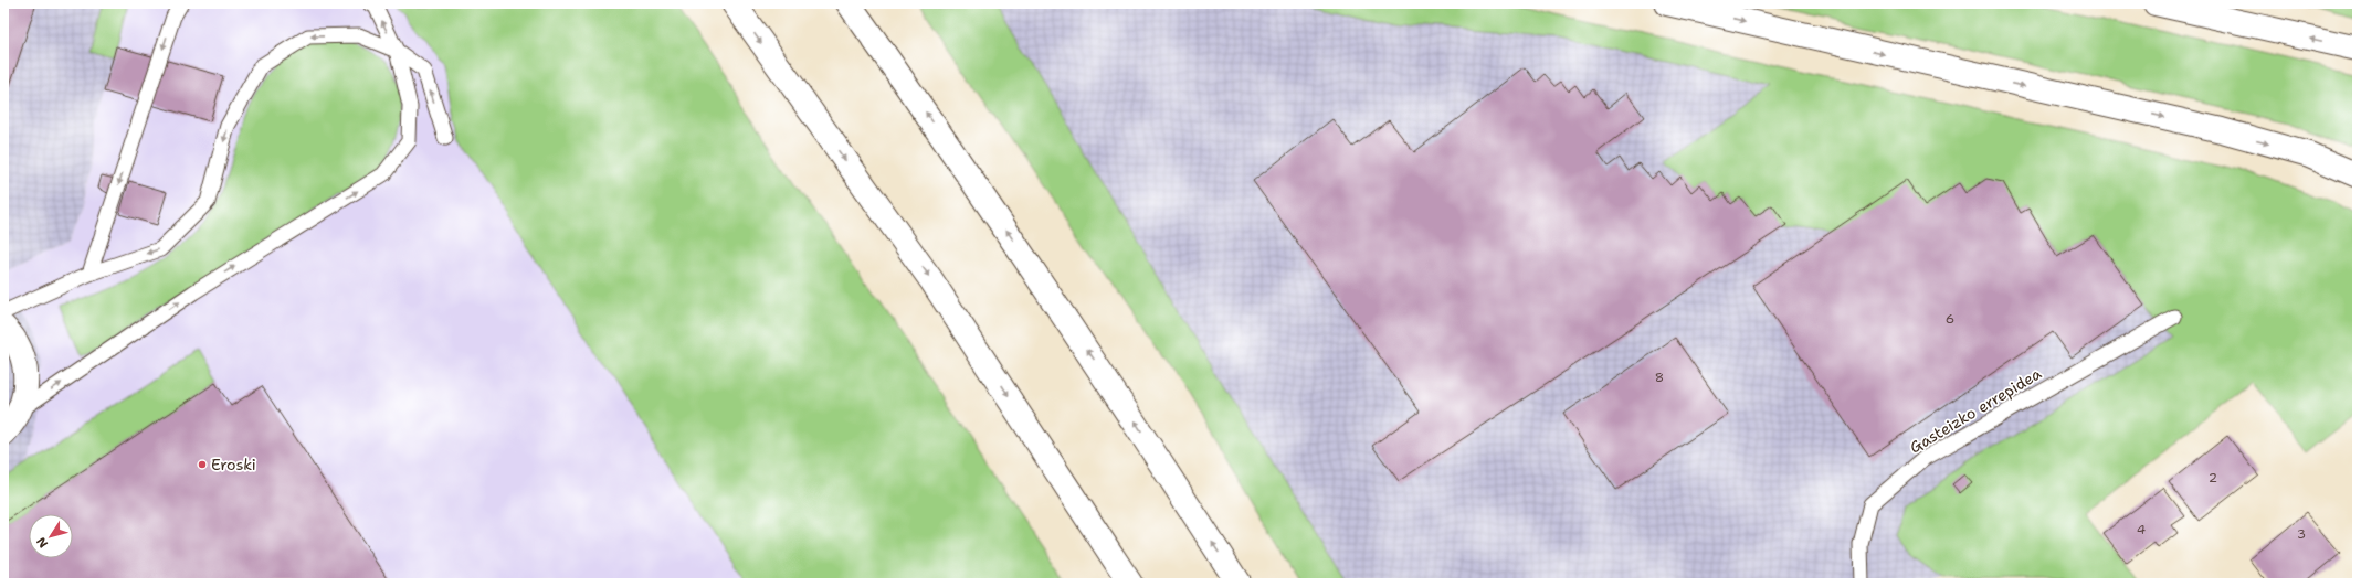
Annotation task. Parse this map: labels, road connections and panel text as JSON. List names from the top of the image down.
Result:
{
  "streets": {
    "lane": ["Gasteizko errepidea"]
  },
  "places": ["Eroski"],
  "house_numbers": [
    "6",
    "8",
    "2",
    "4",
    "3"
  ],
  "north": "bottom left"
}
